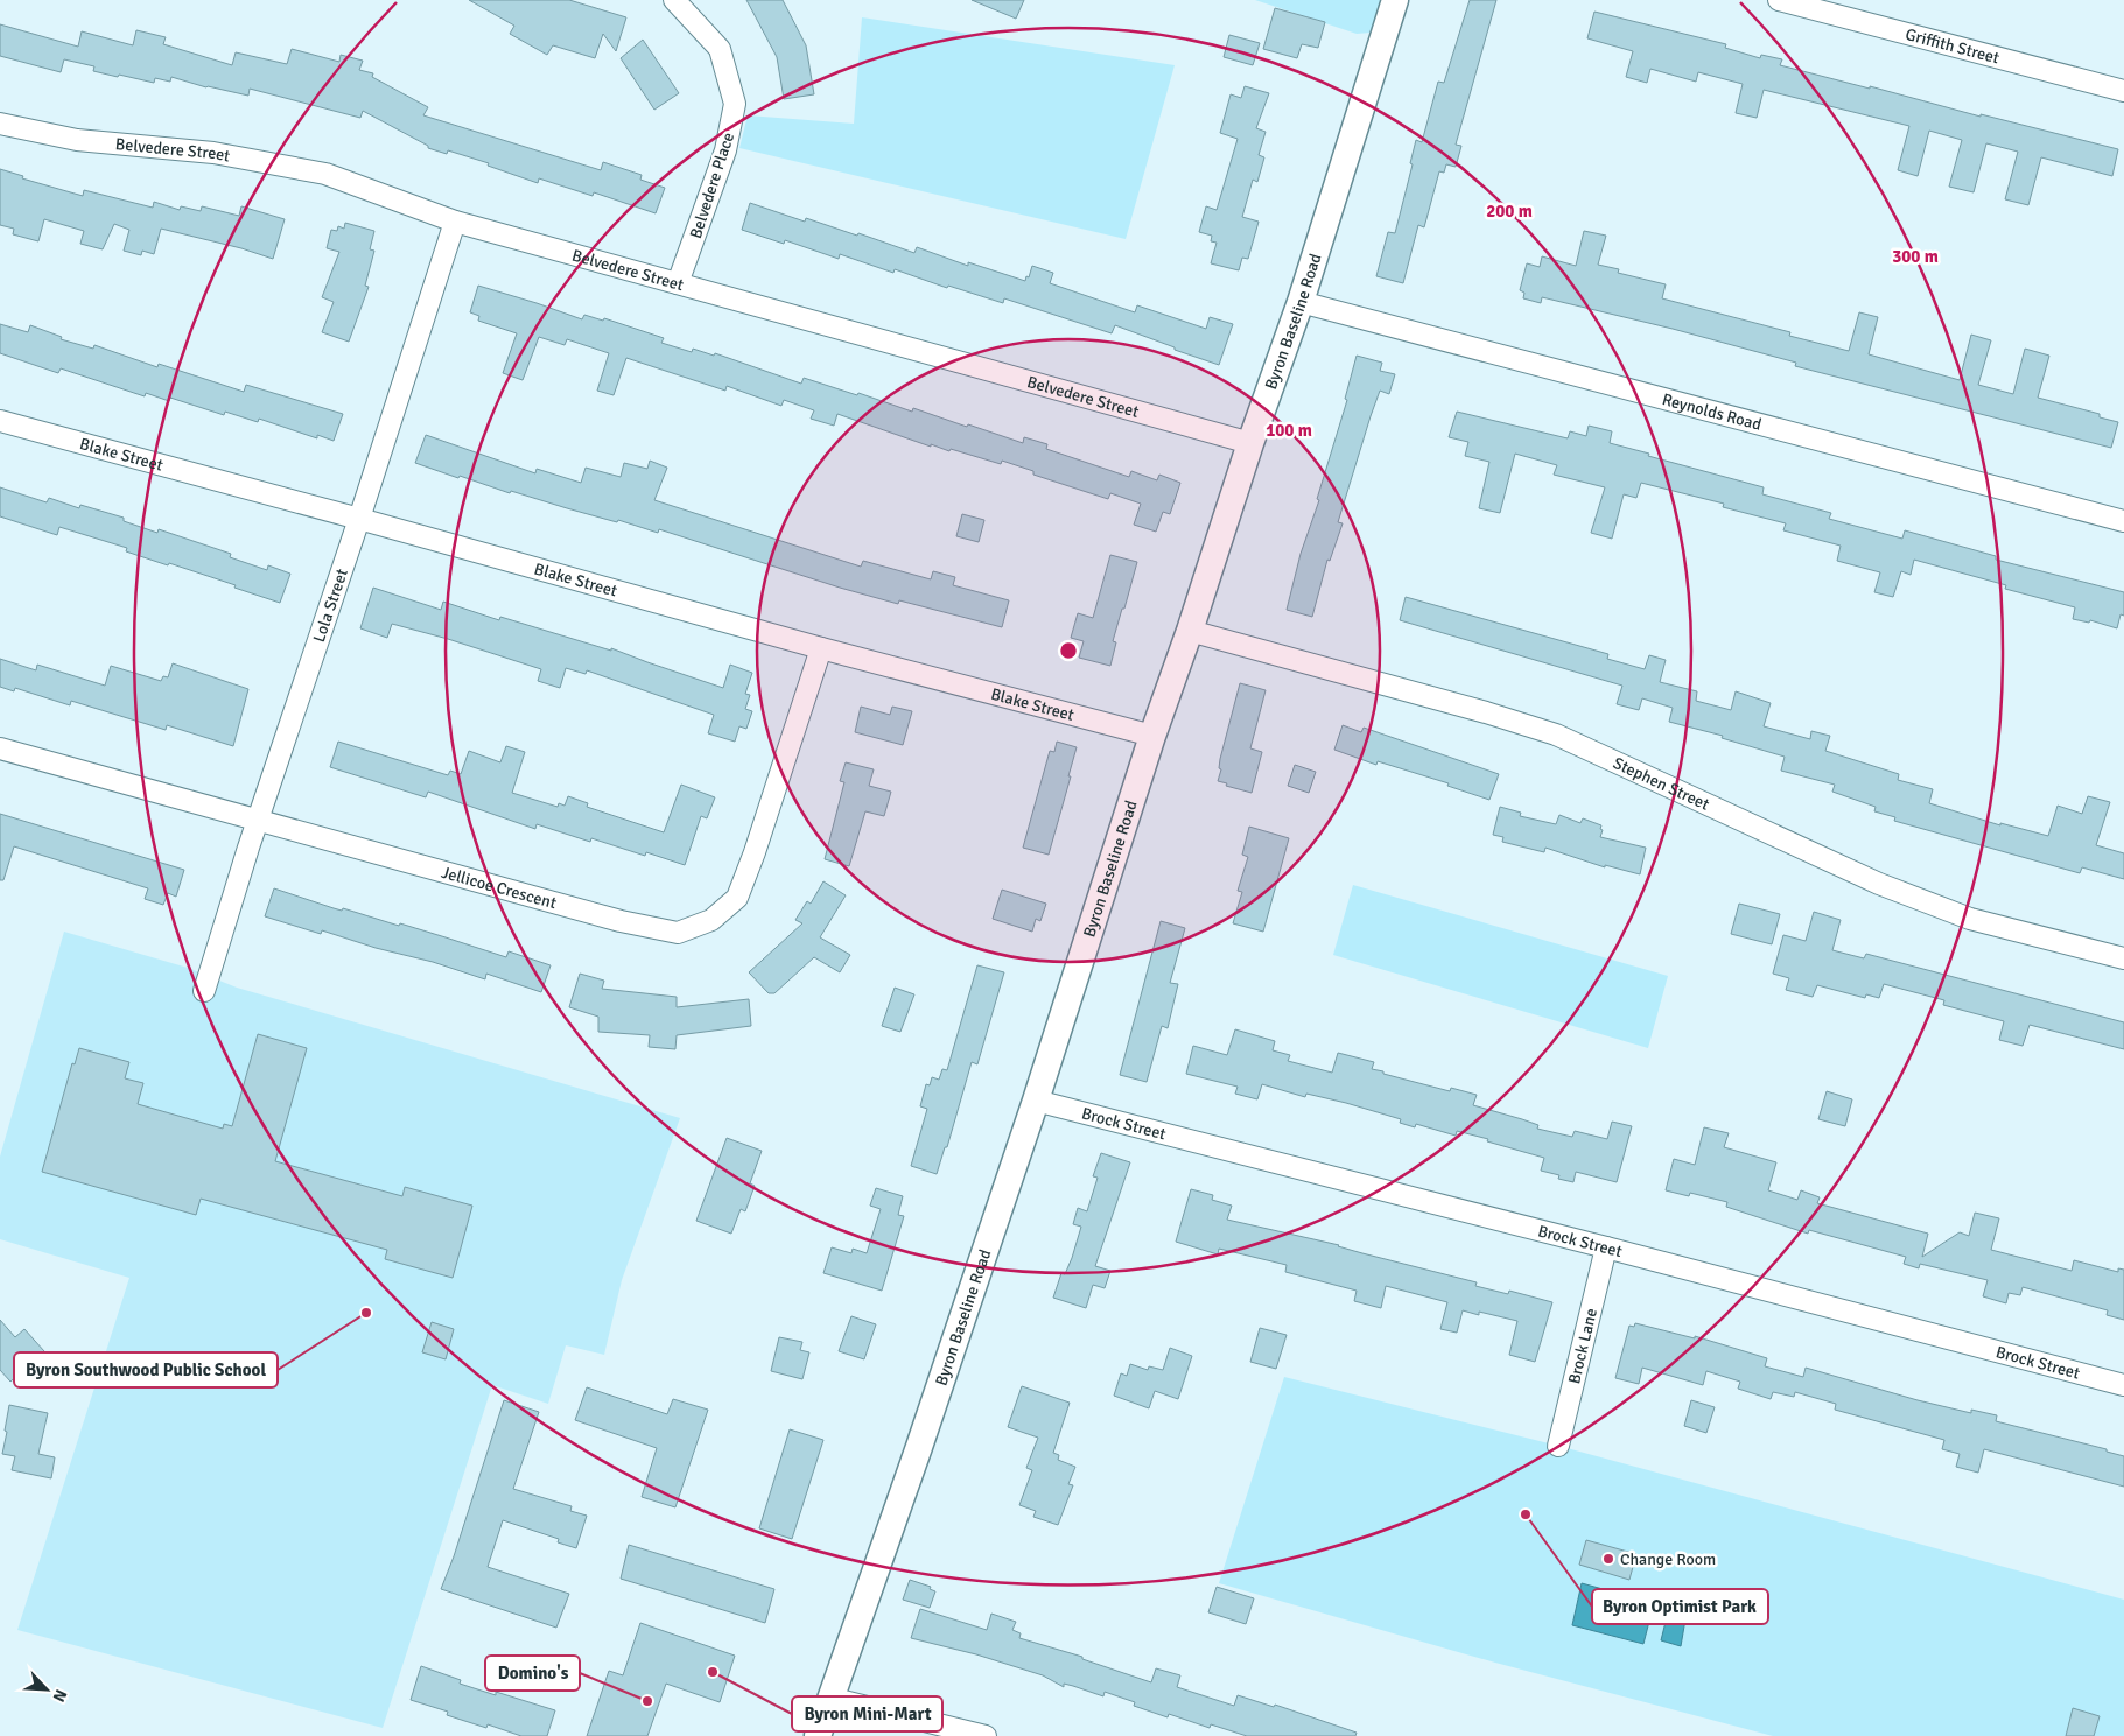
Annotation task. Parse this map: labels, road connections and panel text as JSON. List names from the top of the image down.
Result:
{
  "streets": {
    "main road": ["Byron Baseline Road"],
    "street": [
      "Griffith Street",
      "Belvedere Street",
      "Belvedere Place",
      "Reynolds Road",
      "Blake Street",
      "Lola Street",
      "Stephen Street",
      "Jellicoe Crescent",
      "Brock Street",
      "Brock Lane"
    ]
  },
  "crossings": [
    ["Belvedere Street", "Belvedere Place"],
    ["Belvedere Street", "Byron Baseline Road"],
    ["Belvedere Street", "Lola Street"],
    ["Byron Baseline Road", "Reynolds Road"],
    ["Byron Baseline Road", "Blake Street"],
    ["Byron Baseline Road", "Stephen Street"],
    ["Byron Baseline Road", "Brock Street"],
    ["Blake Street", "Lola Street"],
    ["Blake Street", "Jellicoe Crescent"],
    ["Lola Street", "Jellicoe Crescent"],
    ["Brock Street", "Brock Lane"]
  ],
  "places": [
    "Byron Southwood Public School",
    "Byron Optimist Park",
    "Change Room",
    "Byron Mini-Mart",
    "Domino's"
  ],
  "north": "bottom right",
  "rings": ["200 m", "300 m", "100 m"]
}
